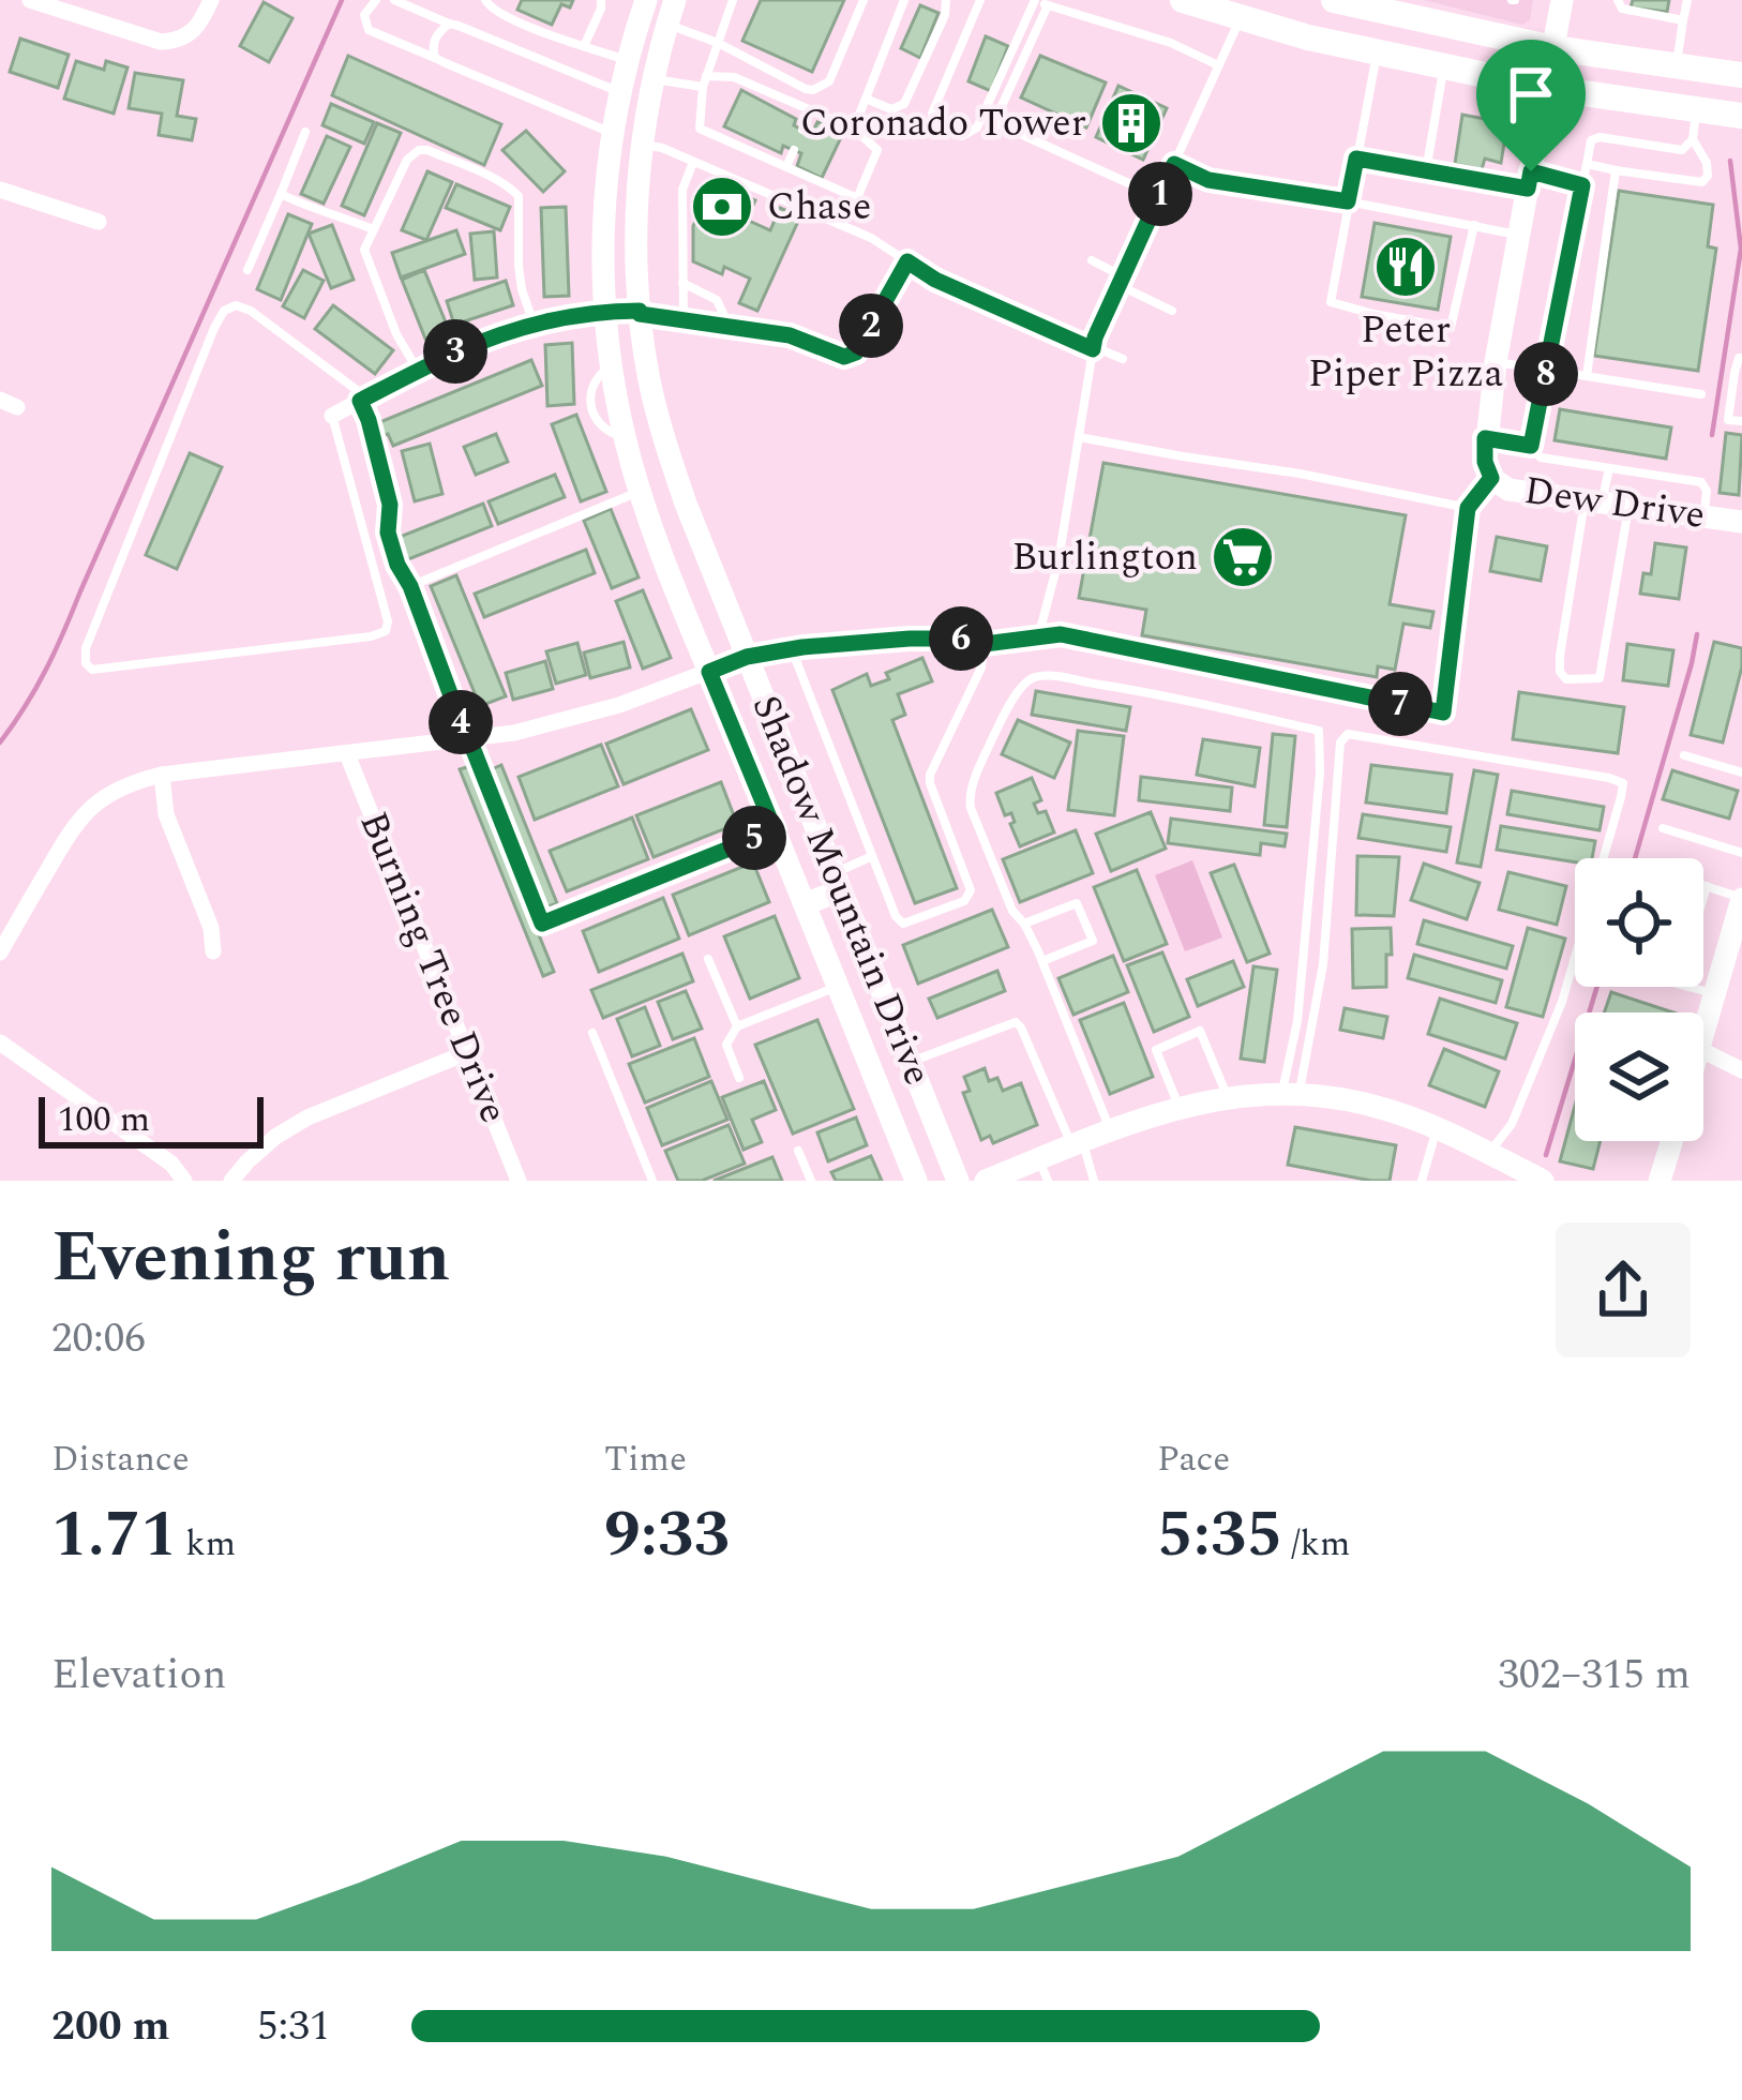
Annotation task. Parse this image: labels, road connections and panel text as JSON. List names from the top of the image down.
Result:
{
  "streets": {
    "main road": ["Dew Drive", "Shadow Mountain Drive"],
    "street": ["Burning Tree Drive"]
  },
  "places": {
    "building": ["Coronado Tower"],
    "bank": ["Chase"],
    "restaurant": ["Peter Piper Pizza"],
    "supermarket": ["Burlington"]
  },
  "scale_bar": "100 m",
  "page": {
    "pins": [
      "1",
      "2",
      "3",
      "8",
      "6",
      "7",
      "4",
      "5"
    ],
    "scale": "100 m",
    "heading": ["Evening run", "20:06"],
    "stats": [
      ["Distance", "1.71 km"],
      ["Time", "9:33"],
      ["Pace", "5:35 /km"]
    ],
    "chart": ["Elevation", "302–315 m"],
    "list": [
      {
        "name": "200 m",
        "note": "5:31"
      }
    ]
  }
}
